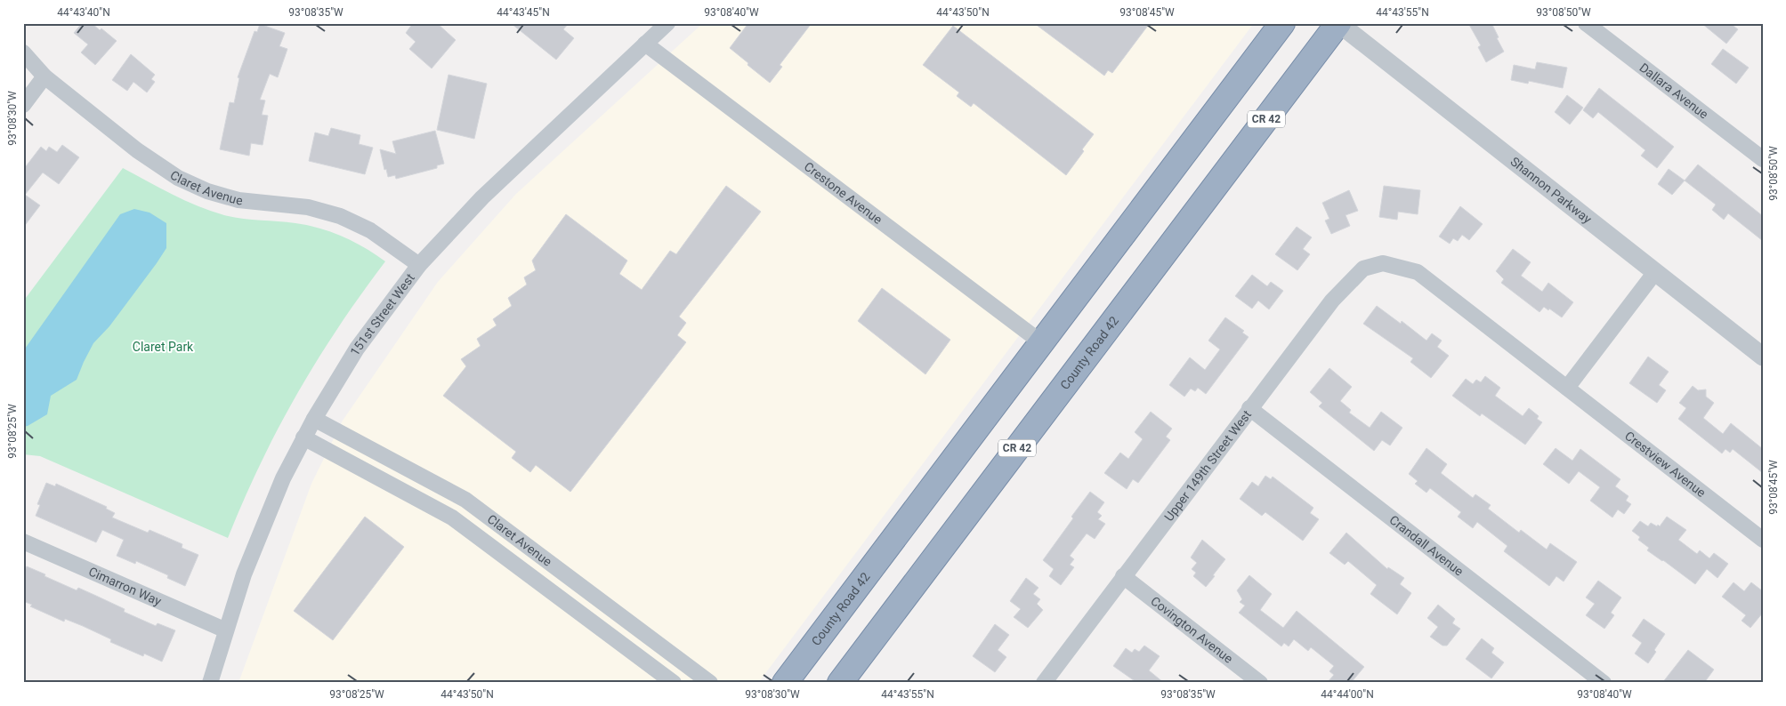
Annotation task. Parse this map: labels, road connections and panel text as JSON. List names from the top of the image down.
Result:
{
  "streets": {
    "highway": ["CR 42", "County Road 42"],
    "street": [
      "Dallara Avenue",
      "Claret Avenue",
      "Shannon Parkway",
      "Crestone Avenue",
      "151st Street West",
      "Crestview Avenue",
      "Upper 149th Street West",
      "Crandall Avenue",
      "Cimarron Way",
      "Covington Avenue"
    ]
  },
  "crossings": [
    ["Claret Avenue", "151st Street West"],
    ["Shannon Parkway", "County Road 42"],
    ["Crestone Avenue", "151st Street West"],
    ["Crestone Avenue", "County Road 42"],
    ["151st Street West", "Cimarron Way"],
    ["Crestview Avenue", "Upper 149th Street West"],
    ["Upper 149th Street West", "Crandall Avenue"],
    ["Upper 149th Street West", "Covington Avenue"]
  ],
  "parks": ["Claret Park"],
  "coordinates": [
    "44°43'40\"N",
    "93°08'35\"W",
    "44°43'45\"N",
    "93°08'40\"W",
    "44°43'50\"N",
    "93°08'45\"W",
    "44°43'55\"N",
    "93°08'50\"W",
    "93°08'30\"W",
    "93°08'25\"W",
    "44°44'00\"N"
  ]
}
